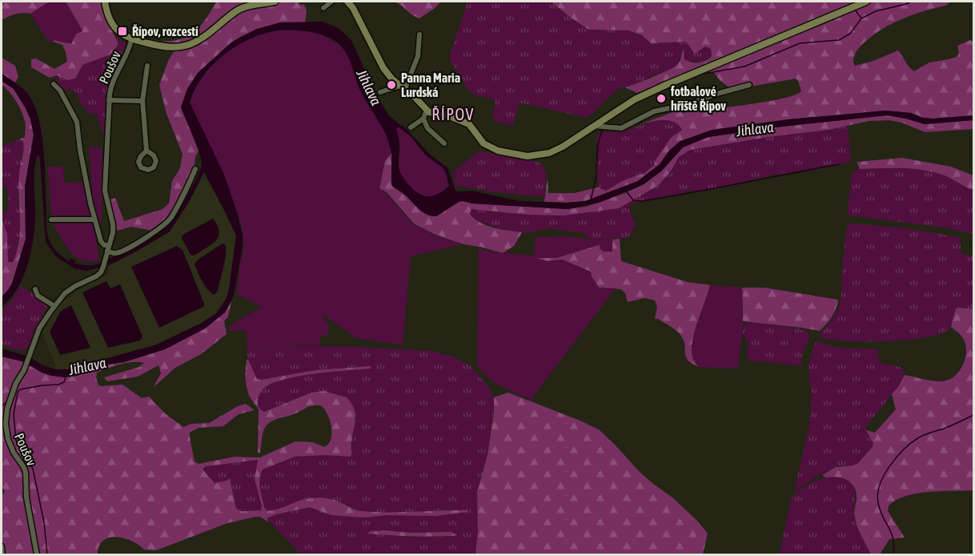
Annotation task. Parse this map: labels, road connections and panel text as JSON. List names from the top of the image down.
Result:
{
  "streets": {
    "street": ["Poušov"]
  },
  "districts": ["ŘÍPOV"],
  "water": ["Jihlava"],
  "places": {
    "transit": ["Řípov, rozcestí"],
    "other": ["Panna Maria Lurdská", "fotbalové hřiště Řípov"]
  }
}
